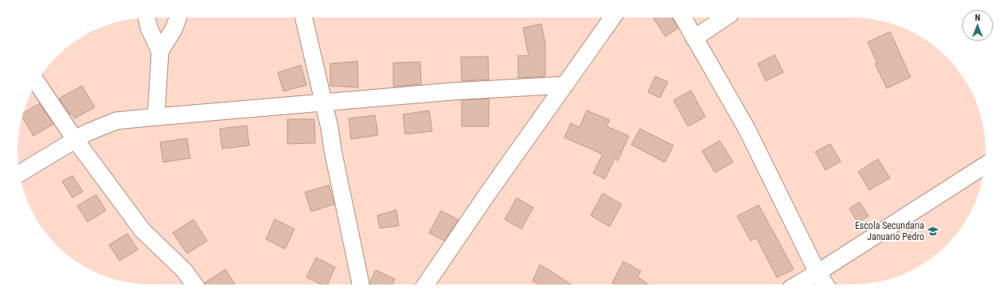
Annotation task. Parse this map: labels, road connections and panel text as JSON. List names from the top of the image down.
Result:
{
  "places": {
    "school or university": ["Escola Secundaria Januario Pedro"]
  },
  "north": "top"
}
